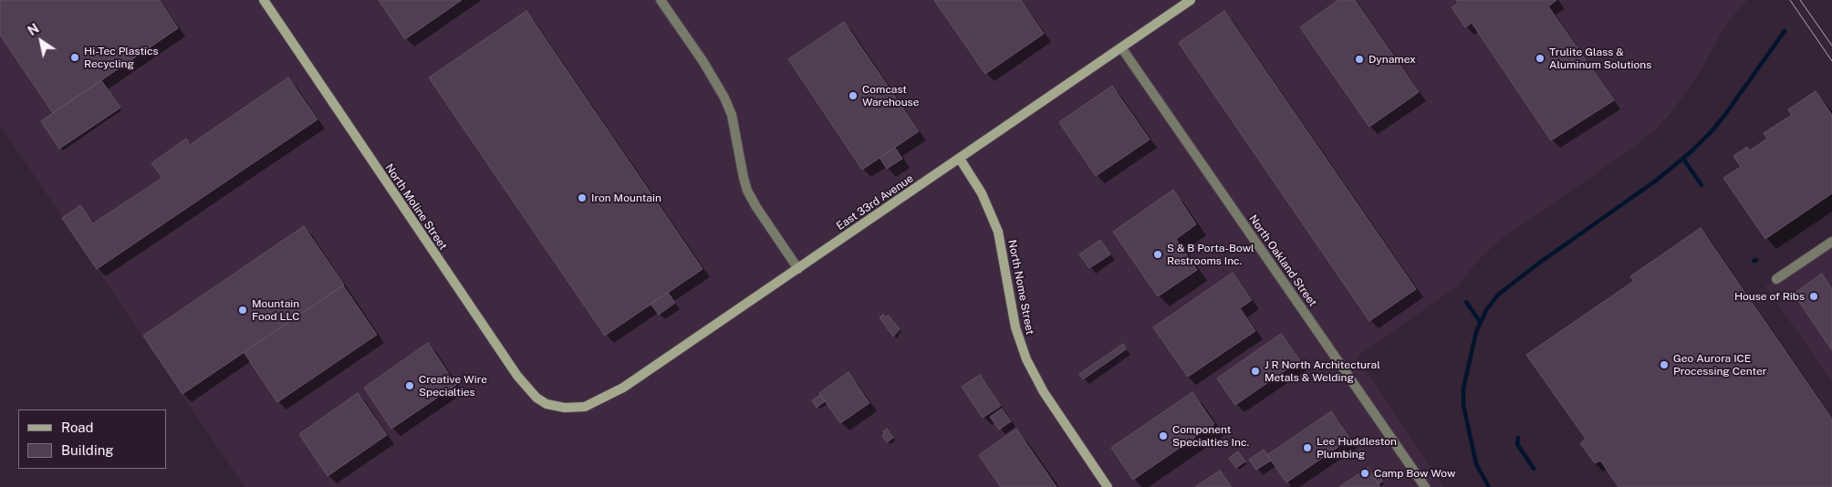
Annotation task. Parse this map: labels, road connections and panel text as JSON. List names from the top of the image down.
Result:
{
  "streets": {
    "street": [
      "East 33rd Avenue",
      "North Moline Street",
      "North Oakland Street",
      "North Nome Street"
    ]
  },
  "crossings": [
    ["East 33rd Avenue", "North Moline Street"],
    ["East 33rd Avenue", "North Oakland Street"],
    ["East 33rd Avenue", "North Nome Street"]
  ],
  "places": [
    "Hi-Tec Plastics Recycling",
    "Trulite Glass & Aluminum Solutions",
    "Dynamex",
    "Comcast Warehouse",
    "Iron Mountain",
    "S & B Porta-Bowl Restrooms Inc.",
    "House of Ribs",
    "Mountain Food LLC",
    "Geo Aurora ICE Processing Center",
    "J R North Architectural Metals & Welding",
    "Creative Wire Specialties",
    "Component Specialties Inc.",
    "Lee Huddleston Plumbing",
    "Camp Bow Wow"
  ],
  "legend": ["Road", "Building"],
  "north": "top left"
}
